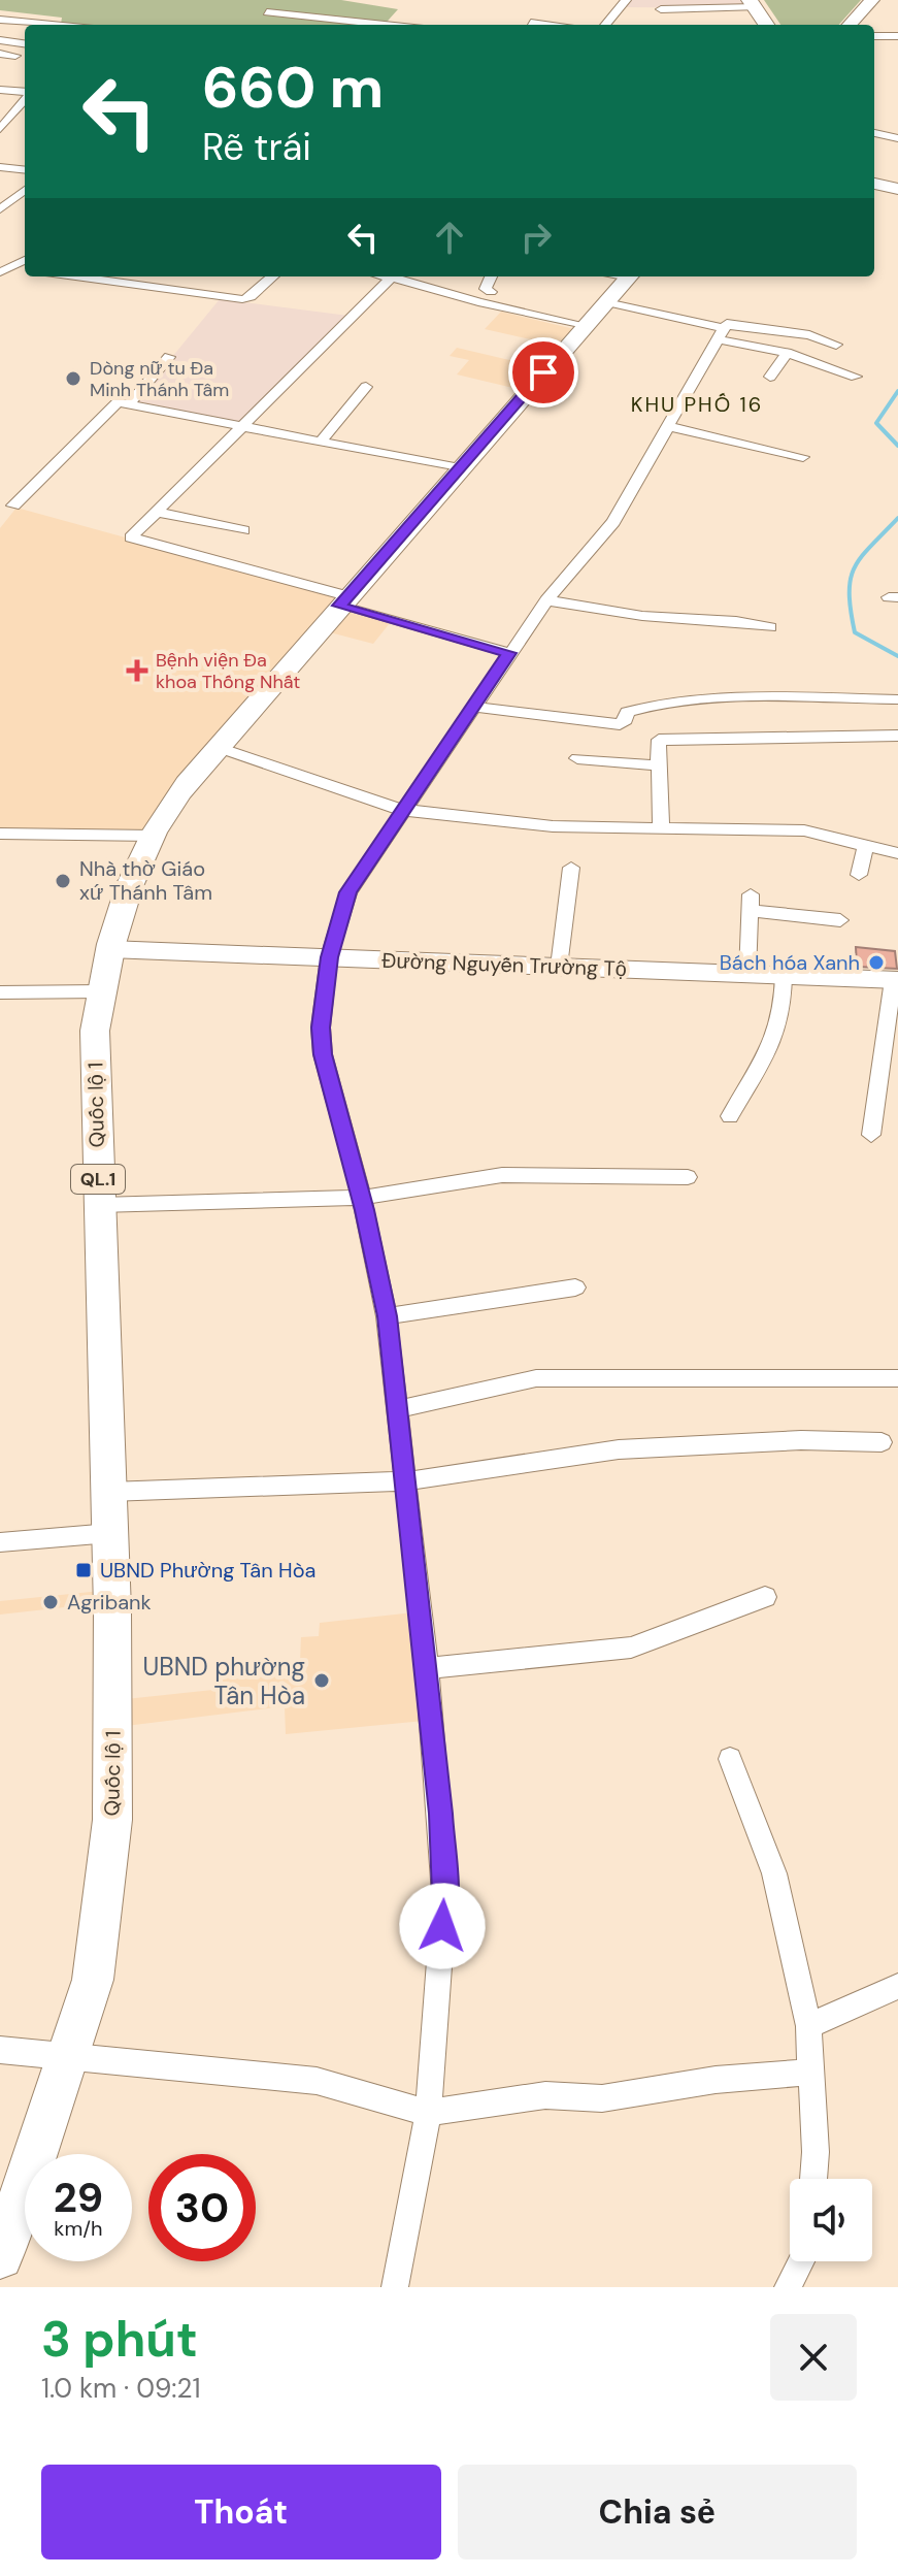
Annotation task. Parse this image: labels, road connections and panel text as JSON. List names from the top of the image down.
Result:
{
  "streets": {
    "highway": ["Quốc lộ 1", "QL.1"],
    "main road": ["Đường Nguyễn Trường Tộ"]
  },
  "crossings": [
    ["Đường Nguyễn Trường Tộ", "Quốc lộ 1"]
  ],
  "districts": ["KHU PHỐ 16"],
  "places": {
    "other": [
      "Dòng nữ tu Đa Minh Thánh Tâm",
      "Nhà thờ Giáo xứ Thánh Tâm",
      "Bách hóa Xanh",
      "Agribank",
      "UBND phường Tân Hòa"
    ],
    "health": ["Bệnh viện Đa khoa Thống Nhất"],
    "transit": ["UBND Phường Tân Hòa"]
  },
  "page": {
    "turn": ["660 m", "Rẽ trái"],
    "speed": "29 km/h",
    "limit": "30",
    "heading": ["3 phút", "1.0 km · 09:21"],
    "buttons": ["Thoát", "Chia sẻ"]
  }
}
